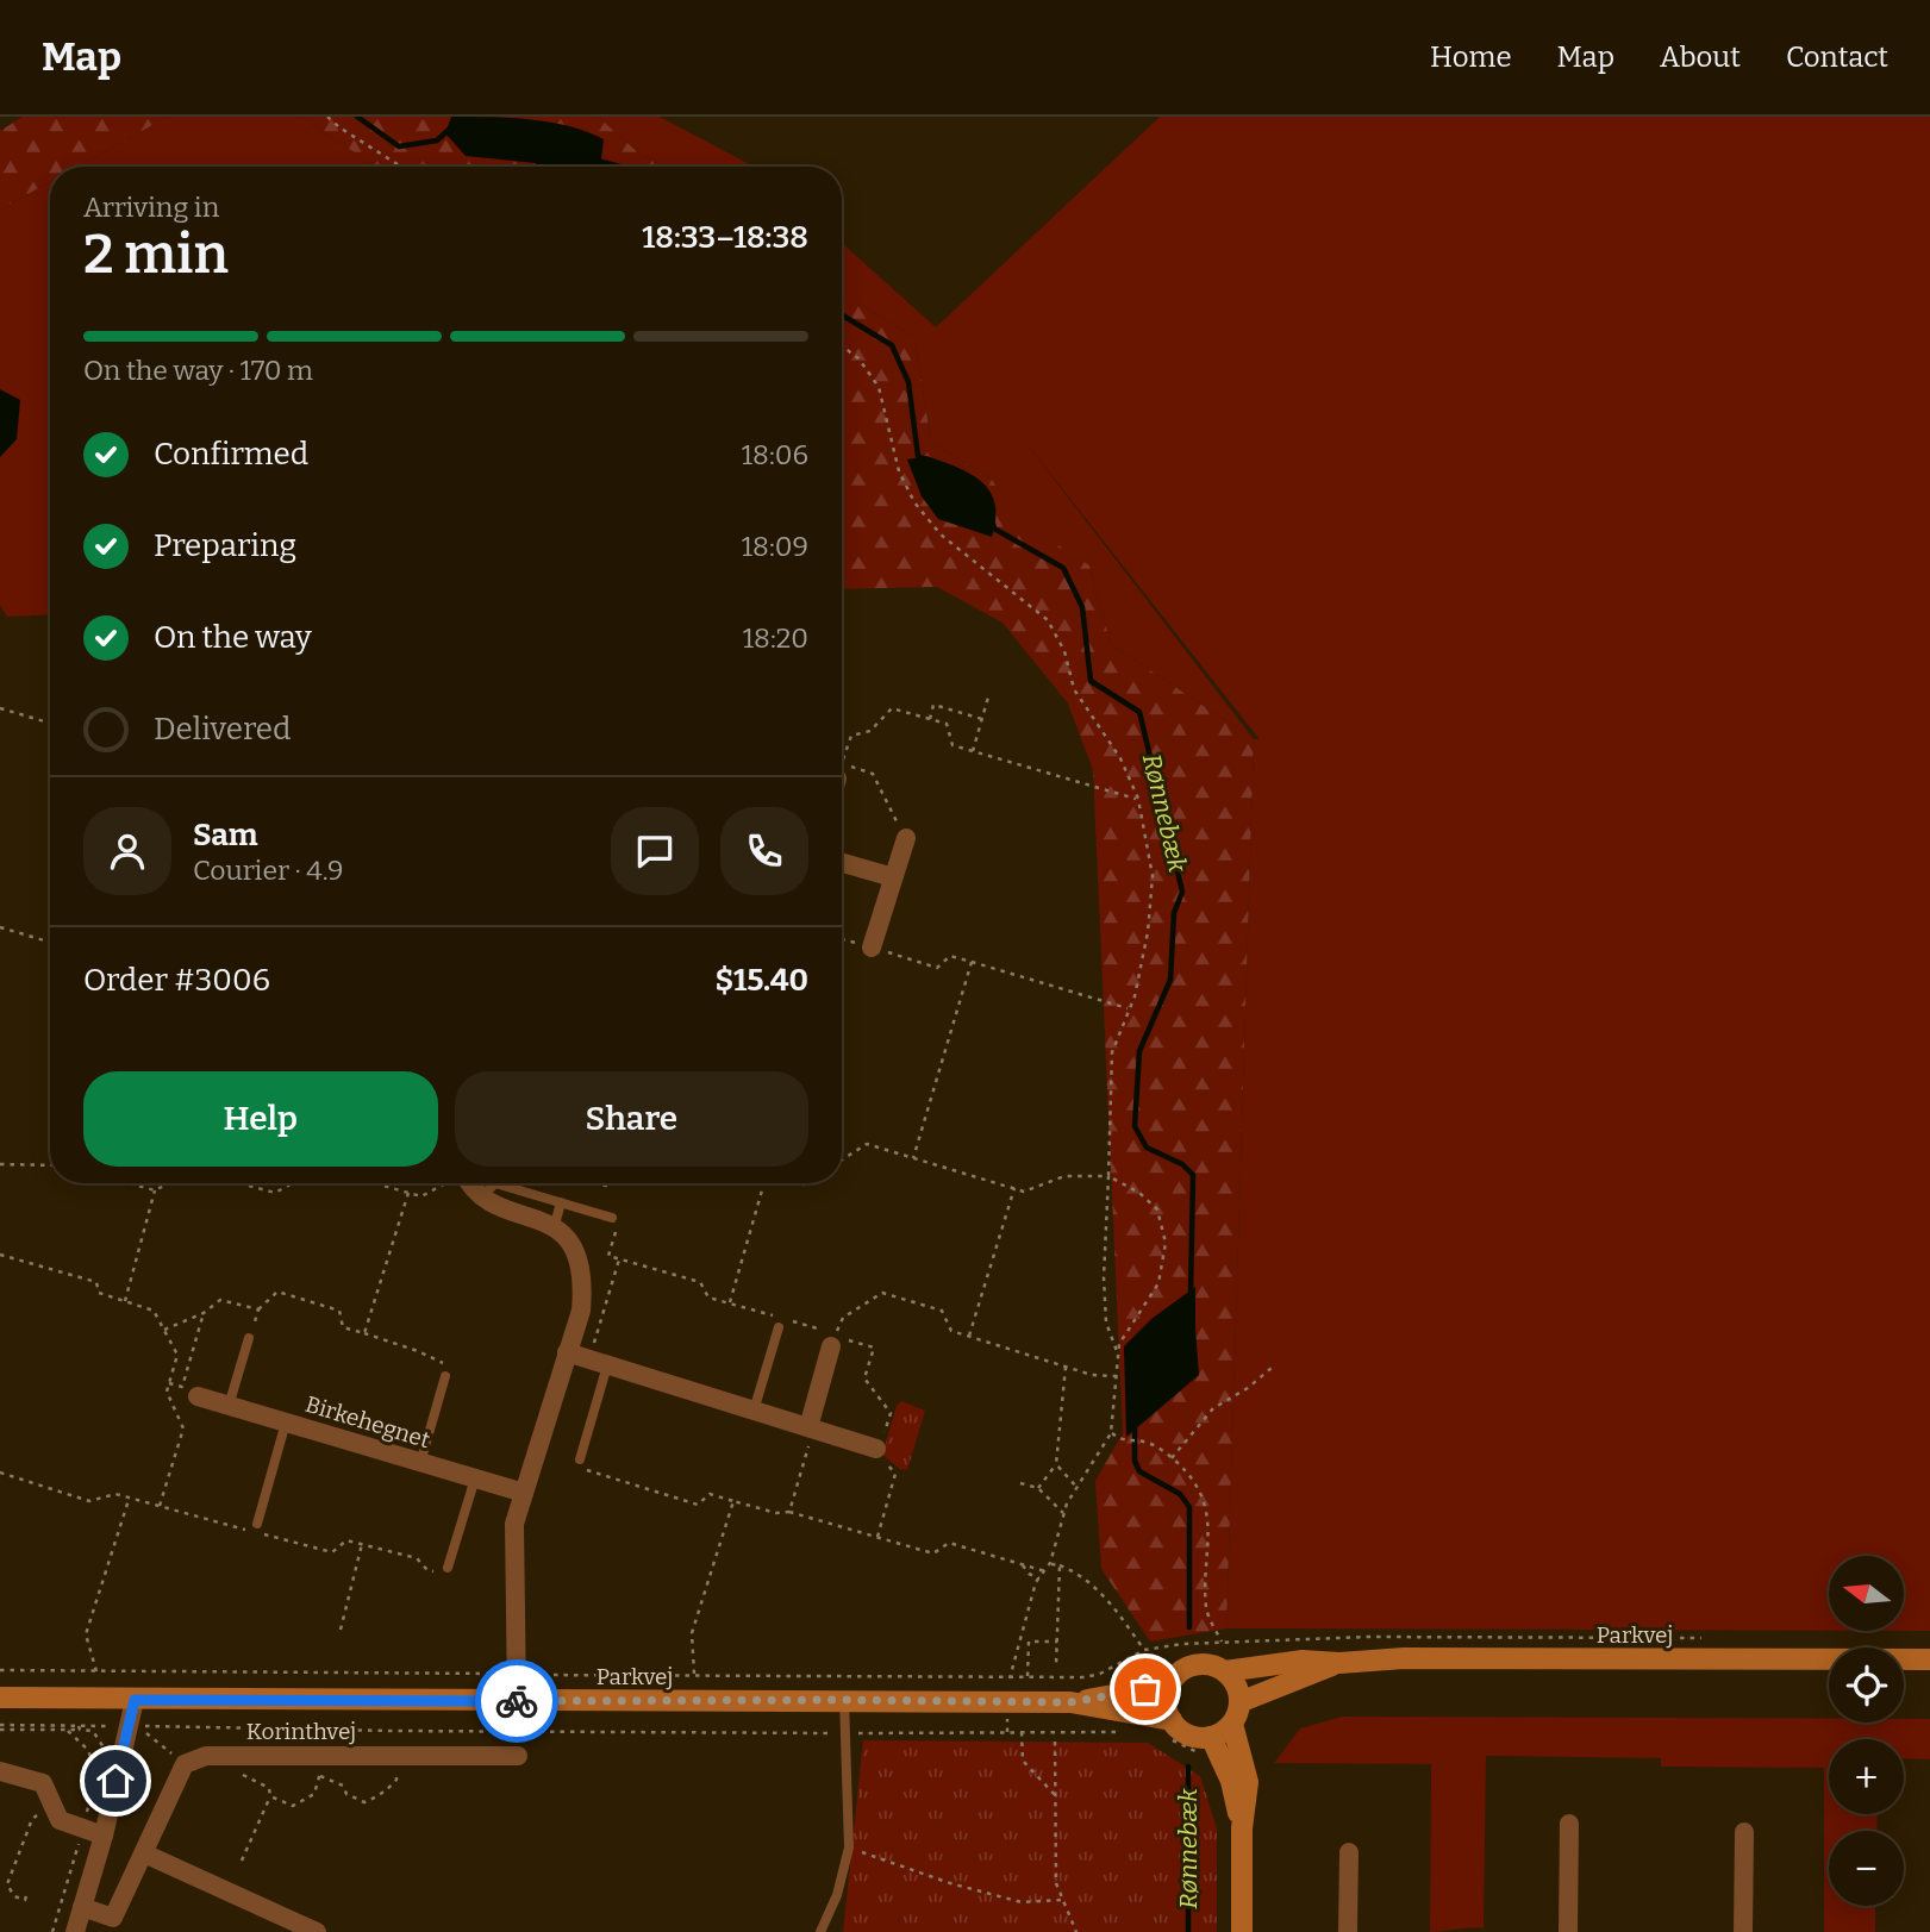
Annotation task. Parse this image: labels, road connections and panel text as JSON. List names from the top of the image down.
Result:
{
  "streets": {
    "street": ["Birkehegnet", "Parkvej", "Korinthvej"]
  },
  "water": ["Rønnebæk"],
  "north": "left",
  "page": {
    "header": "Map",
    "nav": [
      "Home",
      "Map",
      "About",
      "Contact"
    ],
    "heading": ["2 min", "Arriving in", "18:33–18:38"],
    "panel": [
      "Sam",
      "Courier · 4.9",
      "Order #3006",
      "$15.40"
    ],
    "bar": "On the way · 170 m",
    "list": [
      ["Confirmed", "18:06"],
      ["Preparing", "18:09"],
      ["On the way", "18:20"],
      "Delivered"
    ],
    "buttons": ["Help", "Share"],
    "map_buttons": ["+", "−"]
  }
}
